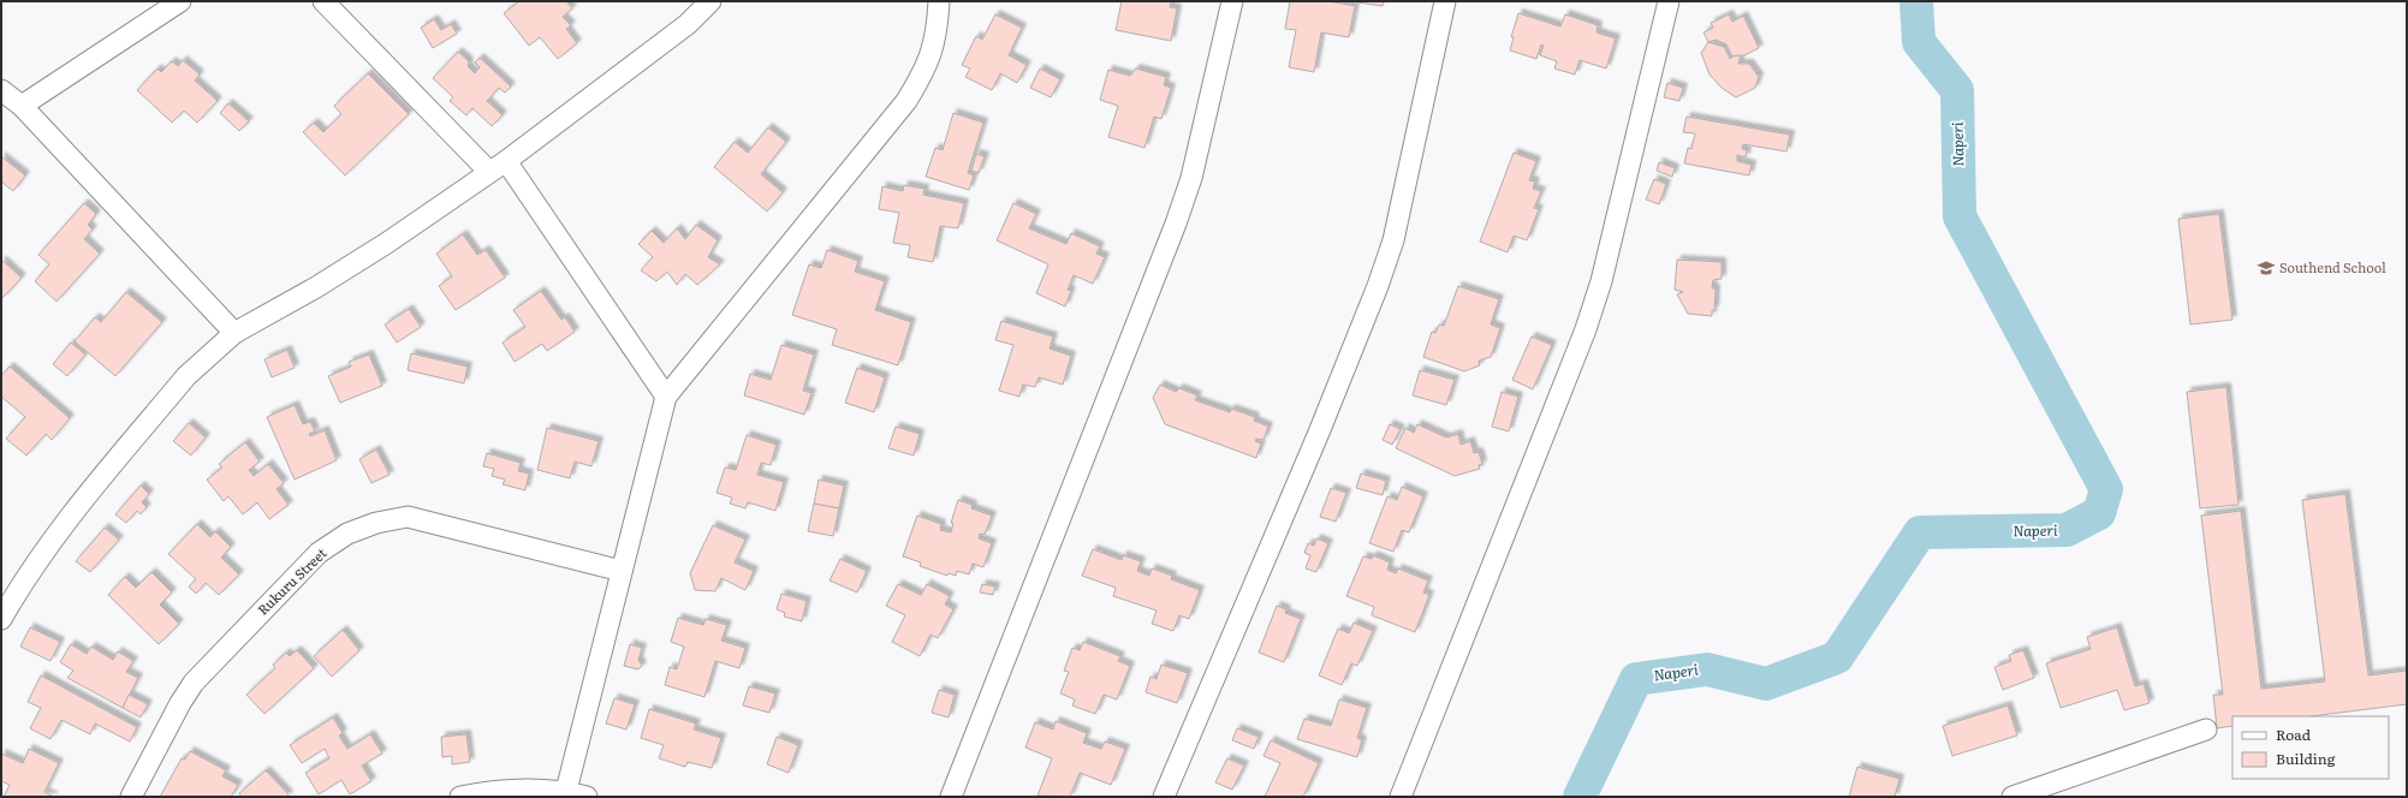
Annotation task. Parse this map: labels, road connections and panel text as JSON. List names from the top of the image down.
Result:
{
  "streets": {
    "street": ["Rukuru Street"]
  },
  "water": ["Naperi"],
  "places": {
    "school or university": ["Southend School"]
  },
  "legend": ["Road", "Building"]
}
